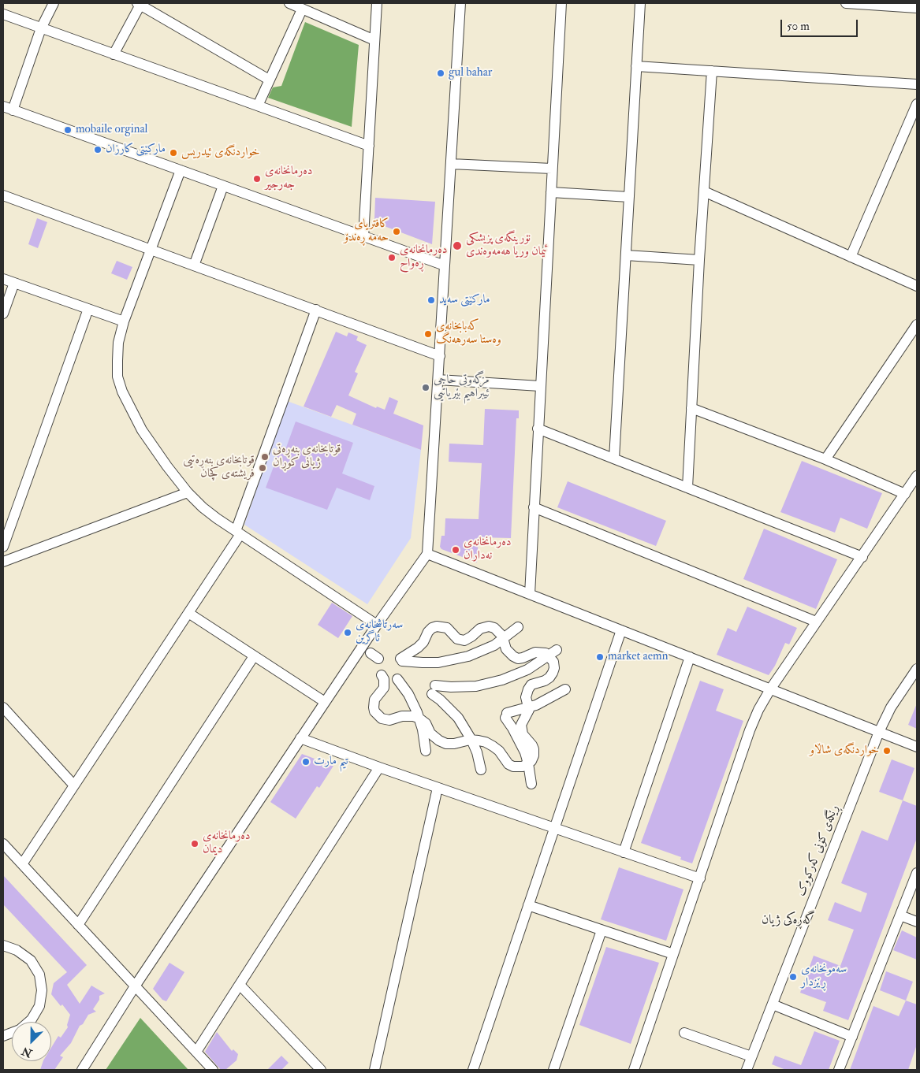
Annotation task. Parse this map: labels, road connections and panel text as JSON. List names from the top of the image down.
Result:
{
  "streets": {
    "street": ["ڕێگەی کۆنی کەرکووک"]
  },
  "districts": ["گەڕەکی ژیان"],
  "places": [
    "gul bahar",
    "mobaile orginal",
    "مارکێتی کارزان",
    "خواردنگەی ئیدریس",
    "دەرمانخانەی جەرجیر",
    "کافتریای حەمە ڕەندۆ",
    "نۆرینگەی پزیشکی ئیمان وریا هەمەوەندی",
    "دەرمانخانەی ڕەواح",
    "مارکێتی سەید",
    "کەبابخانەی وەستا سەرهەنگ",
    "مزگەوتی حاجی ئیبراهیم بێریاتیی",
    "قوتابخانەی بنەڕەتی ژیانی کوڕان",
    "قوتابخانەی بنەڕەتیی فریشتەی کچان",
    "دەرمانخانەی نەداران",
    "سەرتاشخانەی ئاگرین",
    "market aemn",
    "خواردنگەی شاڵاو",
    "تیم مارت",
    "دەرمانخانەی دیمان",
    "سەمونخانەی ڕێزدار"
  ],
  "scale_bar": "50 m",
  "north": "bottom left"
}
